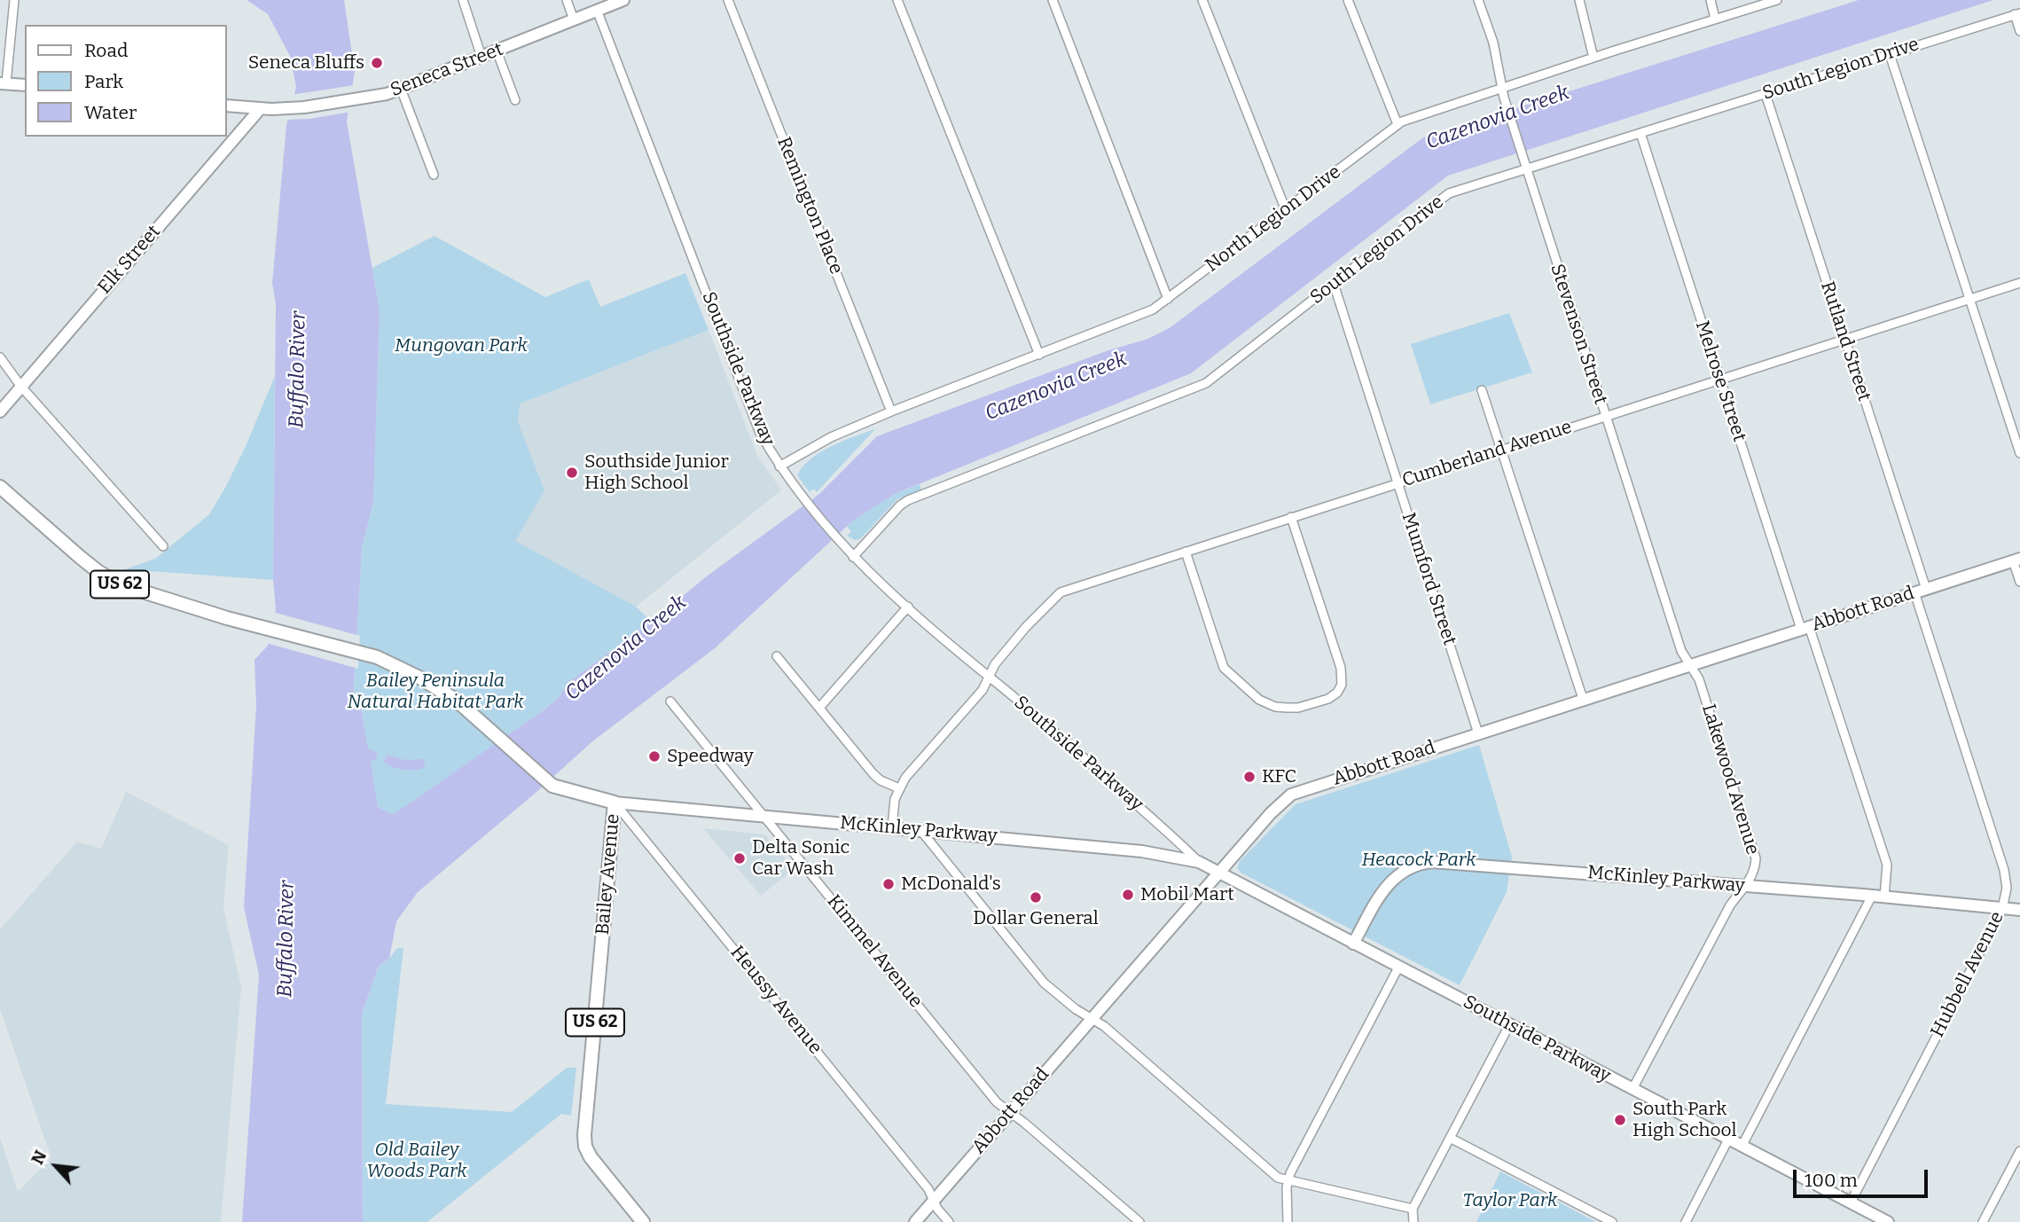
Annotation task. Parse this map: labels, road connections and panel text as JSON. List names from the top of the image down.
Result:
{
  "streets": {
    "main road": ["US 62", "Bailey Avenue"],
    "street": [
      "South Legion Drive",
      "Seneca Street",
      "Remington Place",
      "North Legion Drive",
      "Elk Street",
      "Stevenson Street",
      "Rutland Street",
      "Southside Parkway",
      "Melrose Street",
      "Cumberland Avenue",
      "Mumford Street",
      "Abbott Road",
      "Lakewood Avenue",
      "McKinley Parkway",
      "Kimmel Avenue",
      "Hubbell Avenue",
      "Heussy Avenue"
    ]
  },
  "crossings": [
    ["South Legion Drive", "Stevenson Street"],
    ["South Legion Drive", "Rutland Street"],
    ["South Legion Drive", "Southside Parkway"],
    ["South Legion Drive", "Melrose Street"],
    ["South Legion Drive", "Mumford Street"],
    ["Seneca Street", "Elk Street"],
    ["Seneca Street", "Southside Parkway"],
    ["Remington Place", "North Legion Drive"],
    ["North Legion Drive", "Stevenson Street"],
    ["North Legion Drive", "Southside Parkway"],
    ["Stevenson Street", "Cumberland Avenue"],
    ["Stevenson Street", "Abbott Road"],
    ["Stevenson Street", "Lakewood Avenue"],
    ["Rutland Street", "Cumberland Avenue"],
    ["Rutland Street", "Abbott Road"],
    ["Southside Parkway", "Cumberland Avenue"],
    ["Southside Parkway", "Abbott Road"],
    ["Southside Parkway", "Lakewood Avenue"],
    ["Southside Parkway", "McKinley Parkway"],
    ["Southside Parkway", "Hubbell Avenue"],
    ["Melrose Street", "Cumberland Avenue"],
    ["Melrose Street", "Abbott Road"],
    ["Melrose Street", "McKinley Parkway"],
    ["Cumberland Avenue", "Mumford Street"],
    ["Mumford Street", "Abbott Road"],
    ["Abbott Road", "Lakewood Avenue"],
    ["Abbott Road", "McKinley Parkway"],
    ["Abbott Road", "Kimmel Avenue"],
    ["Abbott Road", "Hubbell Avenue"],
    ["Abbott Road", "Heussy Avenue"],
    ["Lakewood Avenue", "McKinley Parkway"],
    ["McKinley Parkway", "Bailey Avenue"],
    ["McKinley Parkway", "Kimmel Avenue"],
    ["McKinley Parkway", "Hubbell Avenue"],
    ["McKinley Parkway", "Heussy Avenue"],
    ["Bailey Avenue", "Heussy Avenue"]
  ],
  "water": ["Cazenovia Creek", "Buffalo River"],
  "parks": [
    "Mungovan Park",
    "Bailey Peninsula Natural Habitat Park",
    "Heacock Park",
    "Old Bailey Woods Park",
    "Taylor Park"
  ],
  "places": [
    "Seneca Bluffs",
    "Southside Junior High School",
    "Speedway",
    "KFC",
    "Delta Sonic Car Wash",
    "McDonald's",
    "Mobil Mart",
    "Dollar General",
    "South Park High School"
  ],
  "legend": ["Road", "Park", "Water"],
  "scale_bar": "100 m",
  "north": "top left"
}
